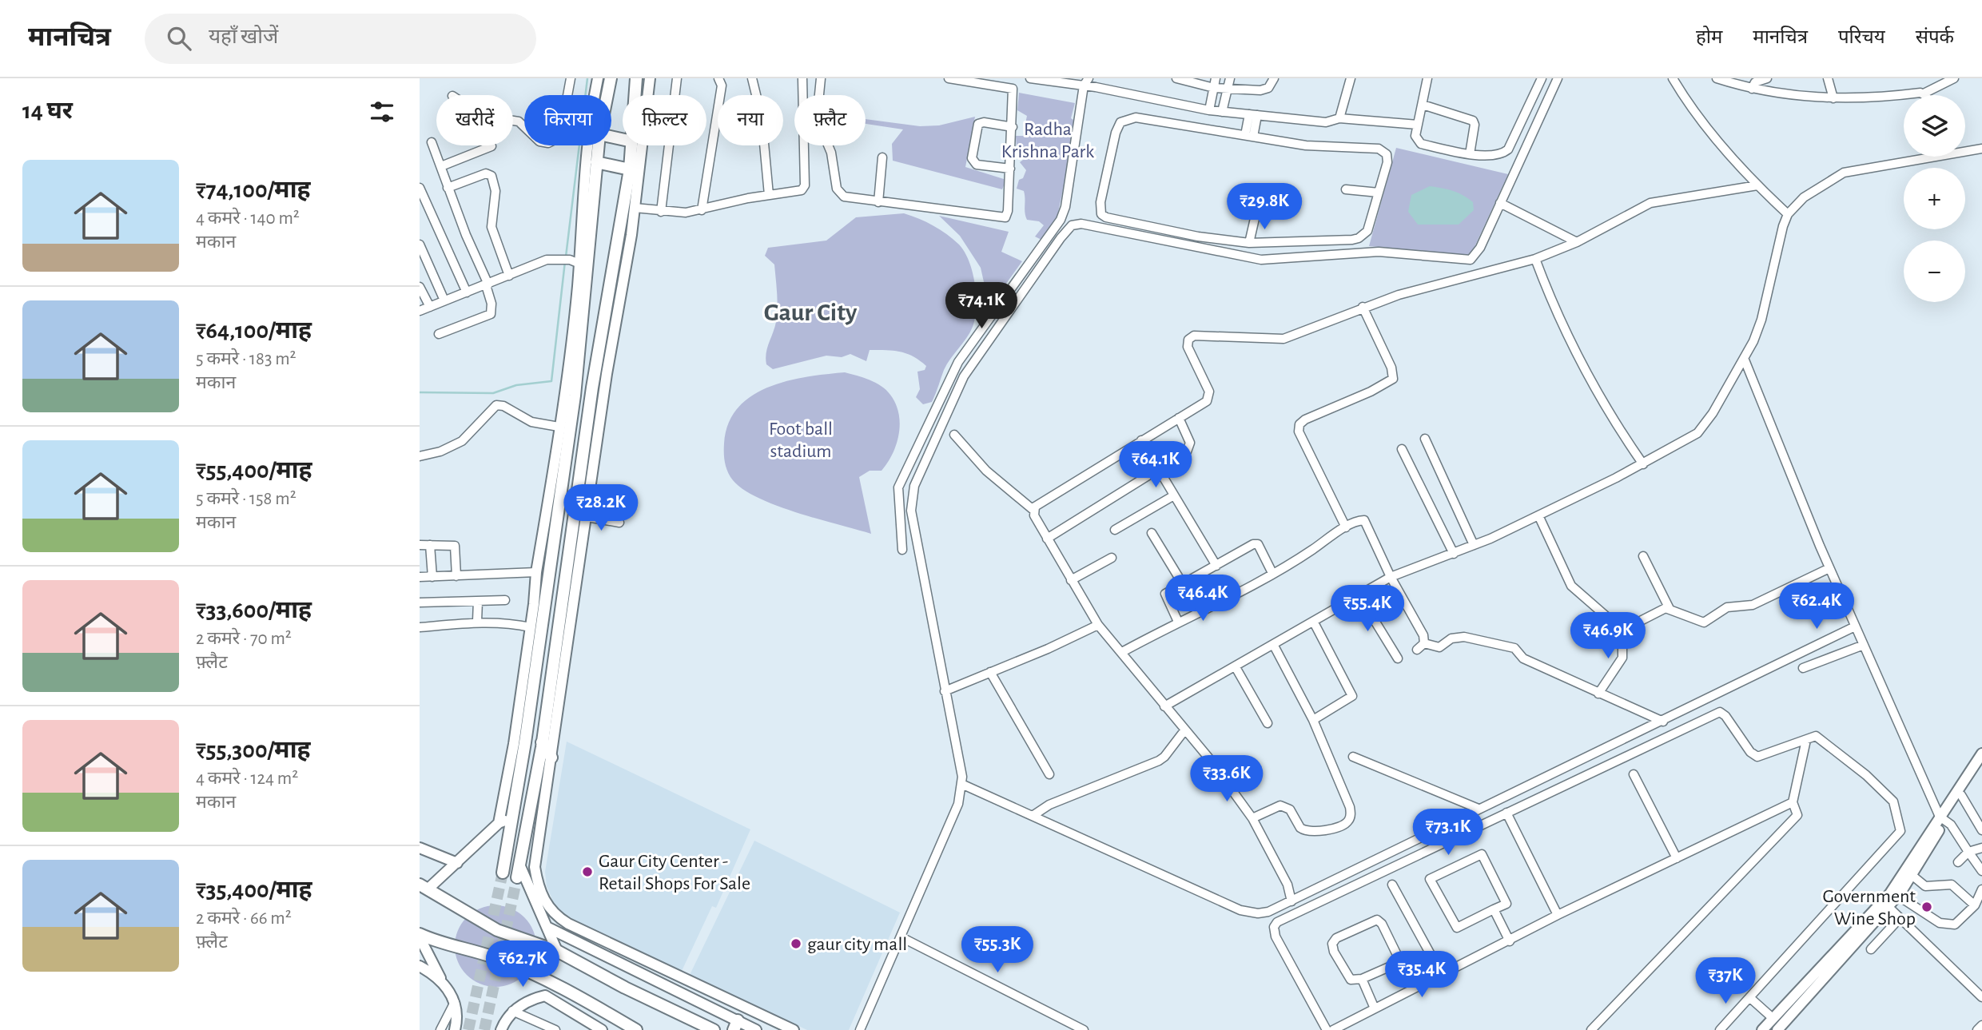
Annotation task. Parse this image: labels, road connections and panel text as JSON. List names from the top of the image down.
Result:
{
  "districts": ["Gaur City"],
  "parks": ["Radha Krishna Park", "Foot ball stadium"],
  "places": ["Gaur City Center - Retail Shops For Sale", "Government Wine Shop", "gaur city mall"],
  "page": {
    "header": "मानचित्र",
    "search": "यहाँ खोजें",
    "nav": [
      "होम",
      "मानचित्र",
      "परिचय",
      "संपर्क"
    ],
    "heading": "14 घर",
    "map_buttons": ["+", "−"],
    "chip": [
      "खरीदें",
      "किराया",
      "फ़िल्टर",
      "नया",
      "फ़्लैट"
    ],
    "list": [
      {
        "name": "₹74,100/माह",
        "note": "4 कमरे · 140 m² · मकान"
      },
      {
        "name": "₹64,100/माह",
        "note": "5 कमरे · 183 m² · मकान"
      },
      {
        "name": "₹55,400/माह",
        "note": "5 कमरे · 158 m² · मकान"
      },
      {
        "name": "₹33,600/माह",
        "note": "2 कमरे · 70 m² · फ़्लैट"
      },
      {
        "name": "₹55,300/माह",
        "note": "4 कमरे · 124 m² · मकान"
      },
      {
        "name": "₹35,400/माह",
        "note": "2 कमरे · 66 m² · फ़्लैट"
      }
    ],
    "price": [
      "₹29.8K",
      "₹74.1K",
      "₹64.1K",
      "₹28.2K",
      "₹46.4K",
      "₹62.4K",
      "₹55.4K",
      "₹46.9K",
      "₹33.6K",
      "₹73.1K",
      "₹55.3K",
      "₹62.7K",
      "₹35.4K",
      "₹37K"
    ]
  }
}
